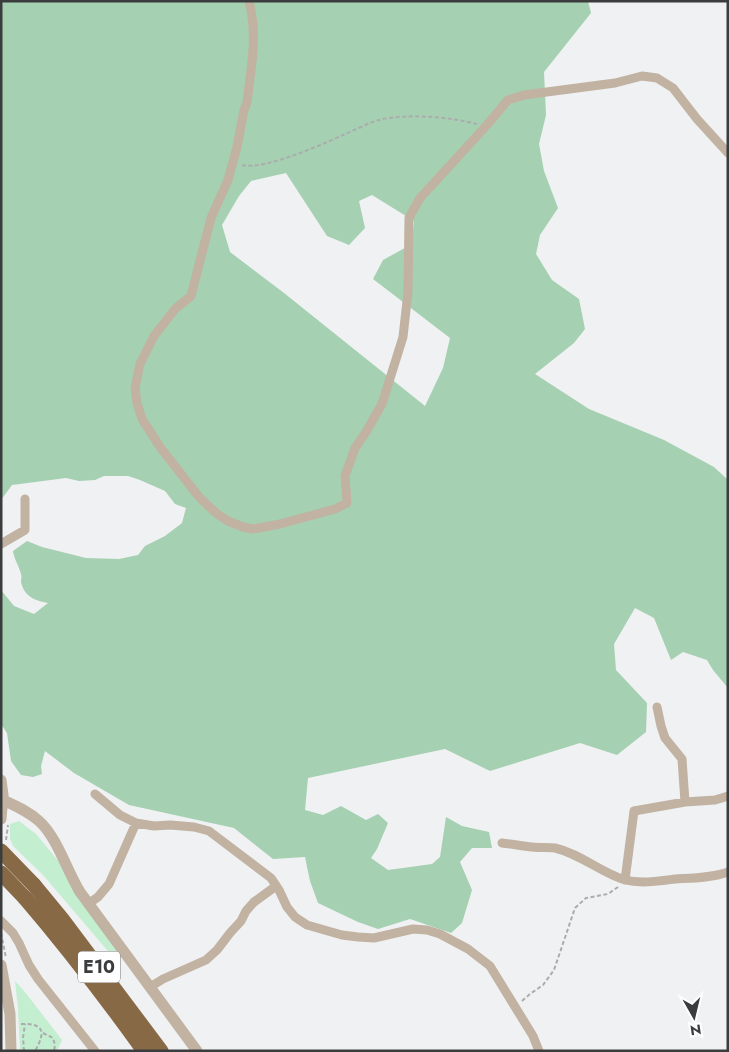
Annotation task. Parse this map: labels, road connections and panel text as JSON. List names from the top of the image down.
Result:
{
  "streets": {
    "highway": ["E10"]
  },
  "north": "bottom"
}
